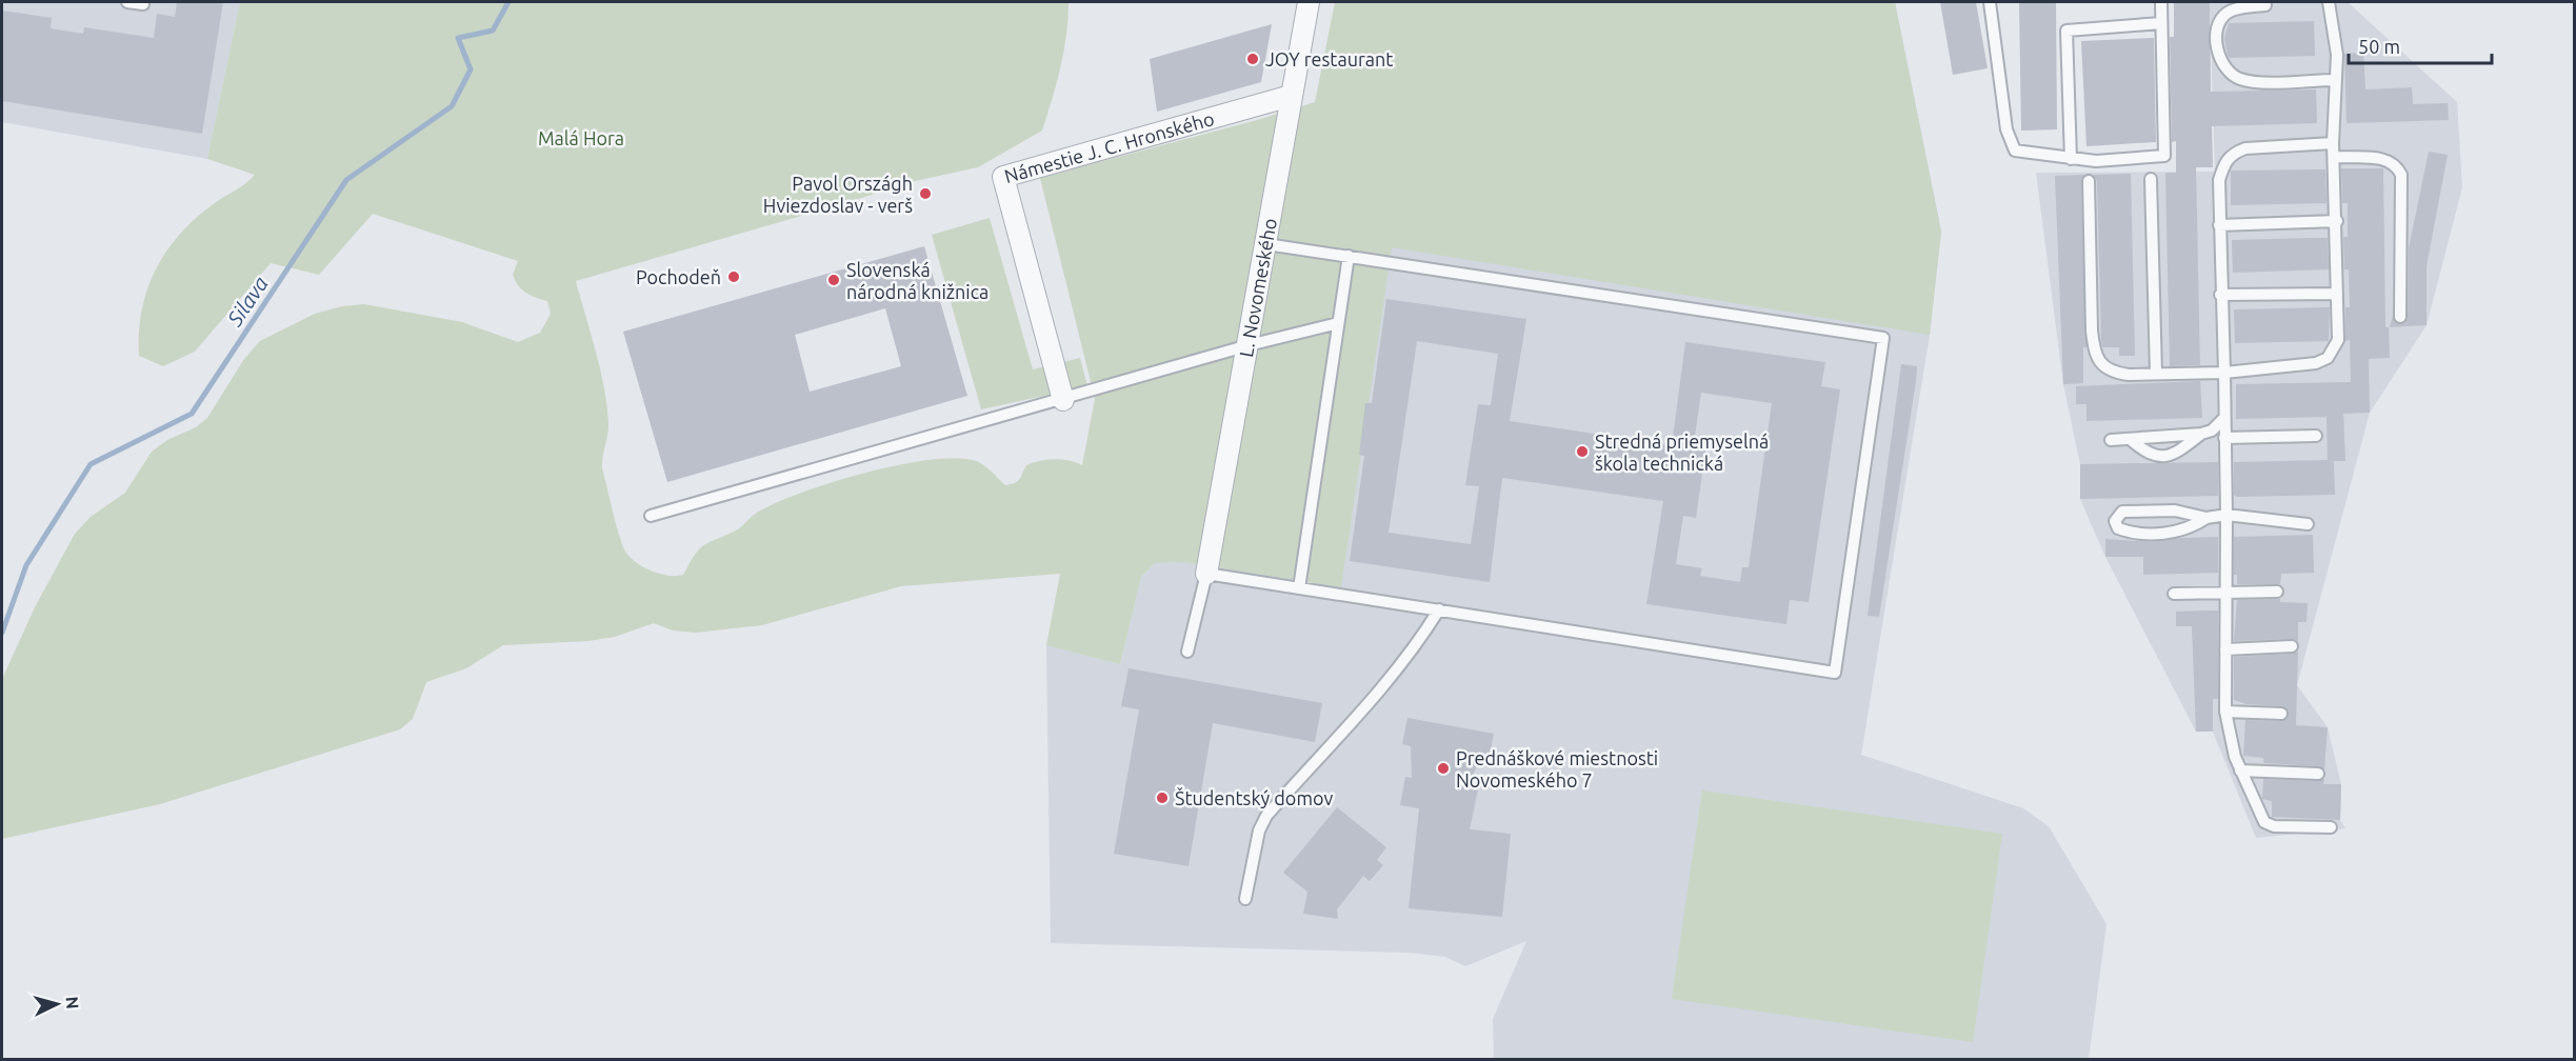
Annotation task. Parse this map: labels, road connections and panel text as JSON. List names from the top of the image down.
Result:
{
  "streets": {
    "street": ["Námestie J. C. Hronského", "L. Novomeského"]
  },
  "crossings": [
    ["Námestie J. C. Hronského", "L. Novomeského"]
  ],
  "water": ["Silava"],
  "parks": ["Malá Hora"],
  "places": [
    "JOY restaurant",
    "Pavol Országh Hviezdoslav - verš",
    "Pochodeň",
    "Slovenská národná knižnica",
    "Stredná priemyselná škola technická",
    "Prednáškové miestnosti Novomeského 7",
    "Študentský domov"
  ],
  "scale_bar": "50 m",
  "north": "right"
}
